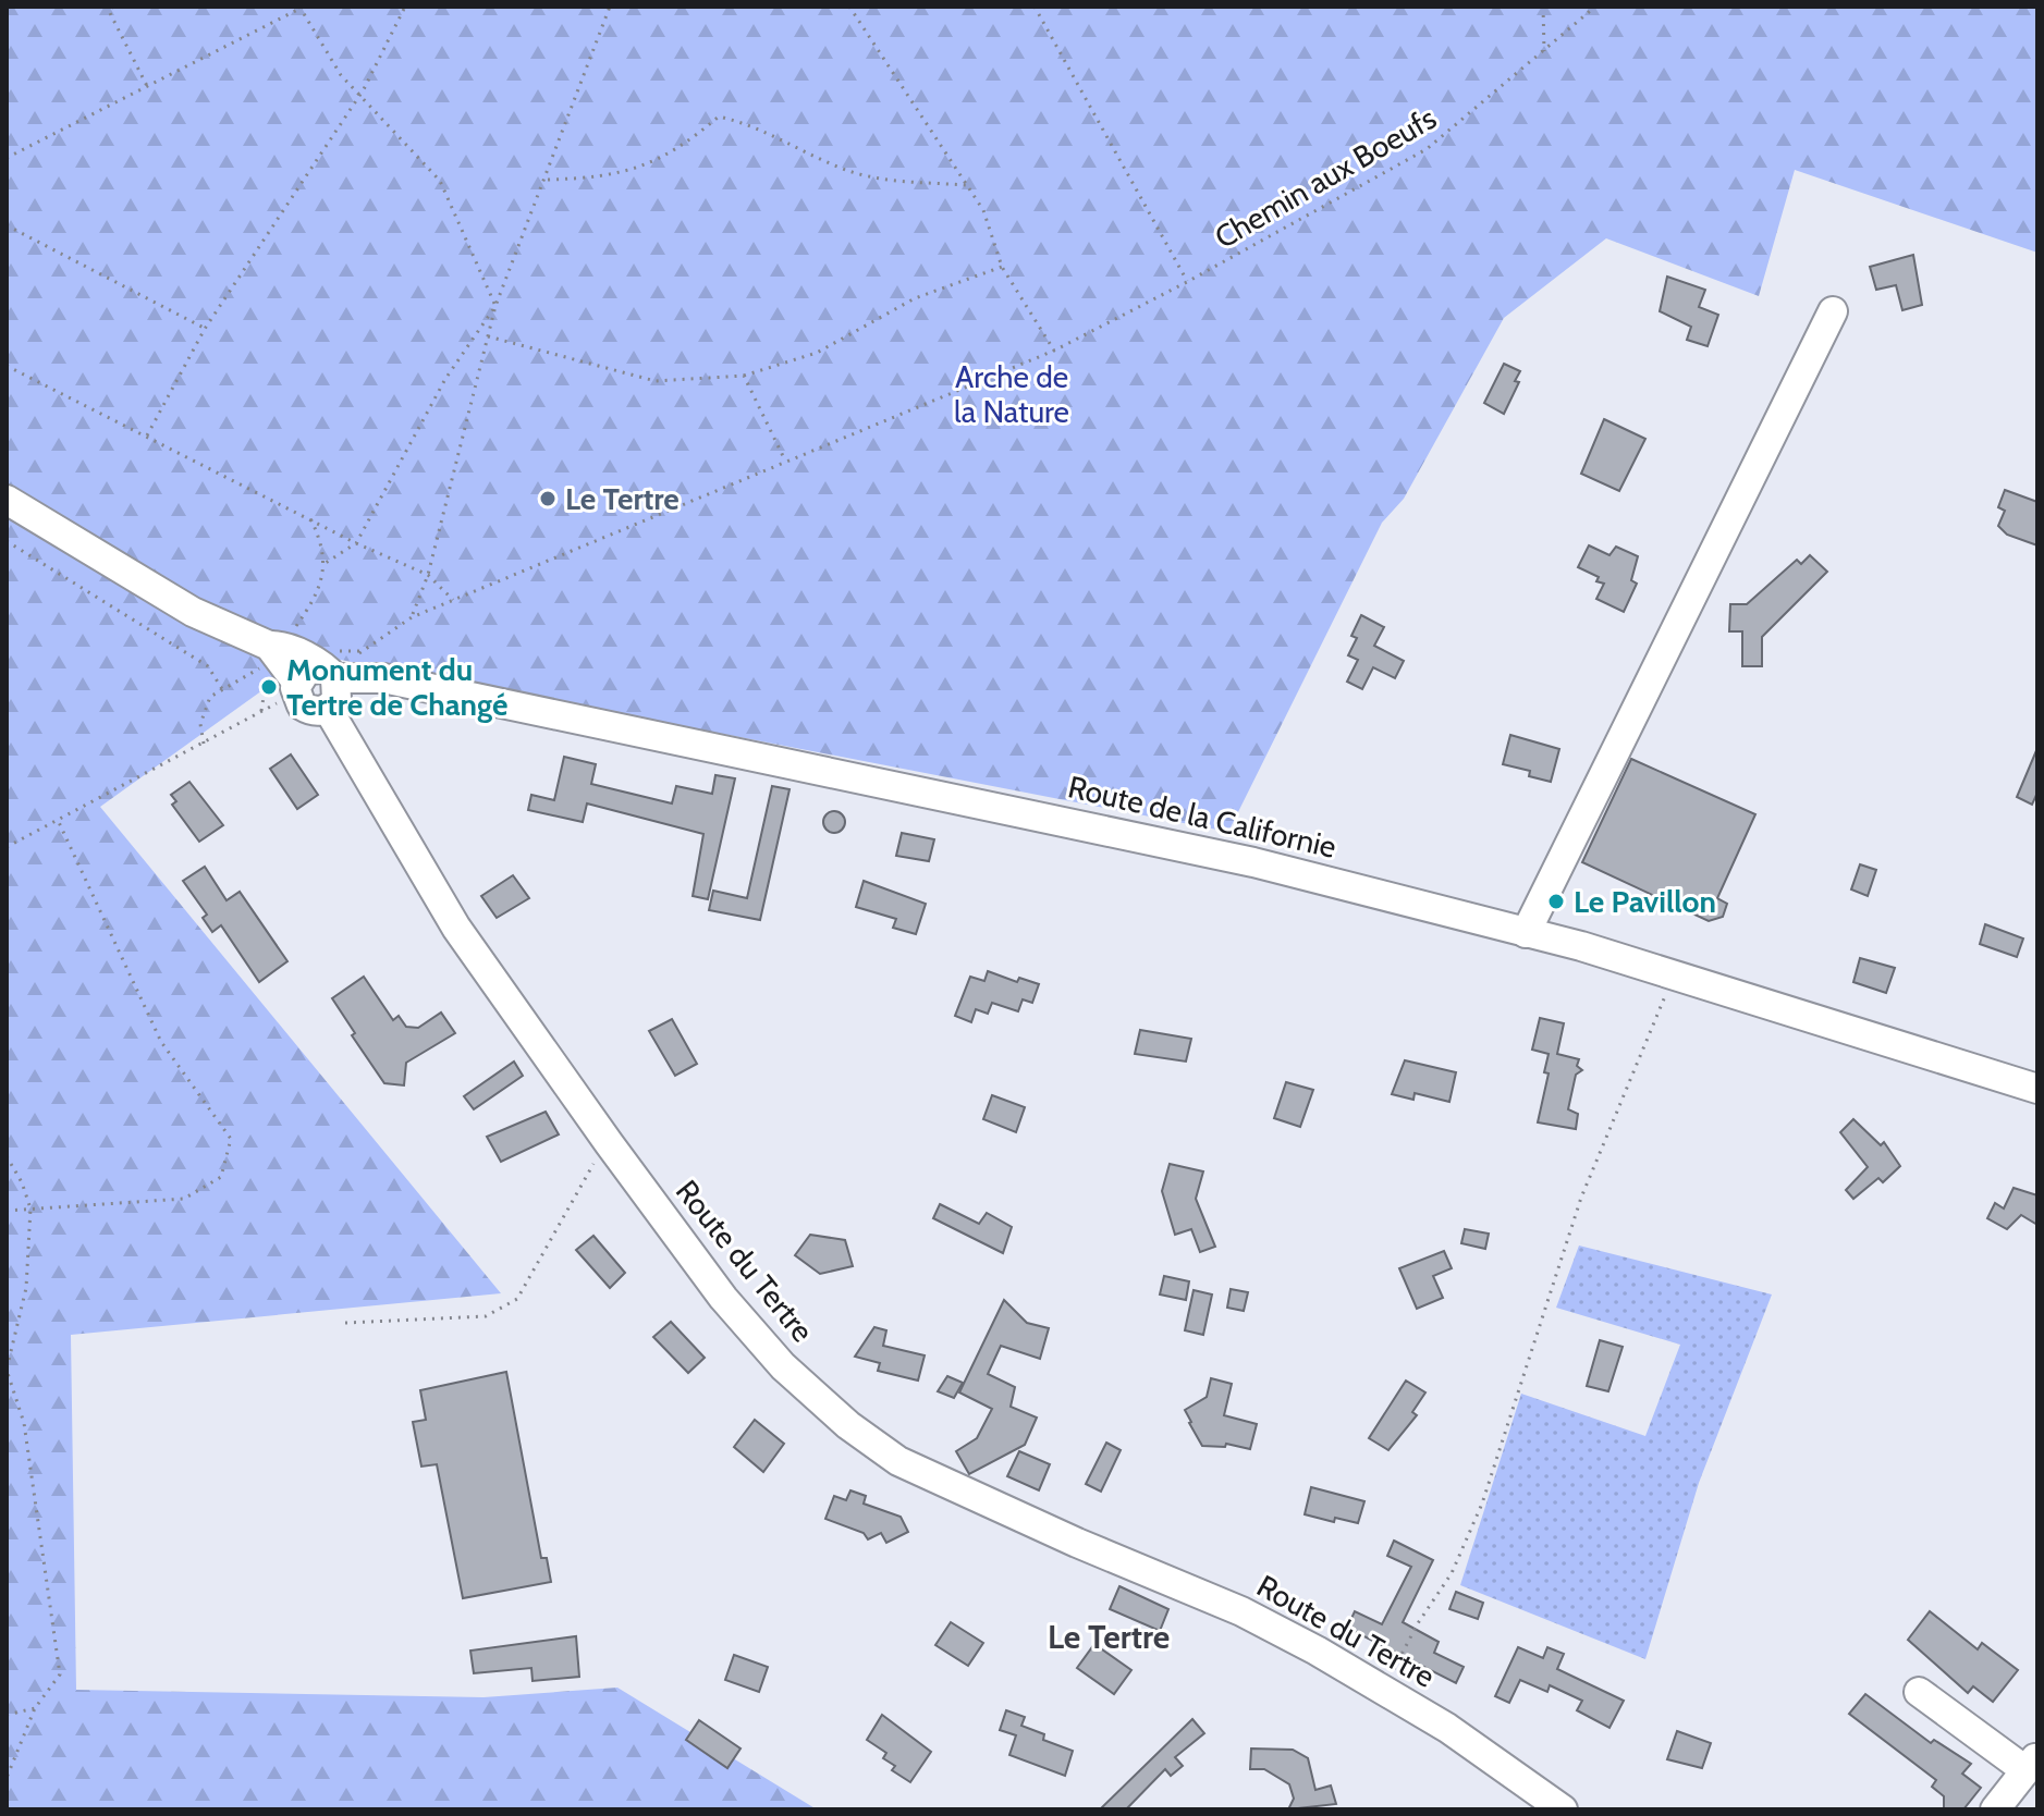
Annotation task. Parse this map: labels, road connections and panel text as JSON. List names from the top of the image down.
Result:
{
  "streets": {
    "street": ["Route de la Californie", "Route du Tertre"],
    "path": ["Chemin aux Boeufs"]
  },
  "districts": ["Le Tertre"],
  "parks": ["Arche de la Nature"],
  "places": ["Le Tertre", "Monument du Tertre de Changé", "Le Pavillon"]
}
